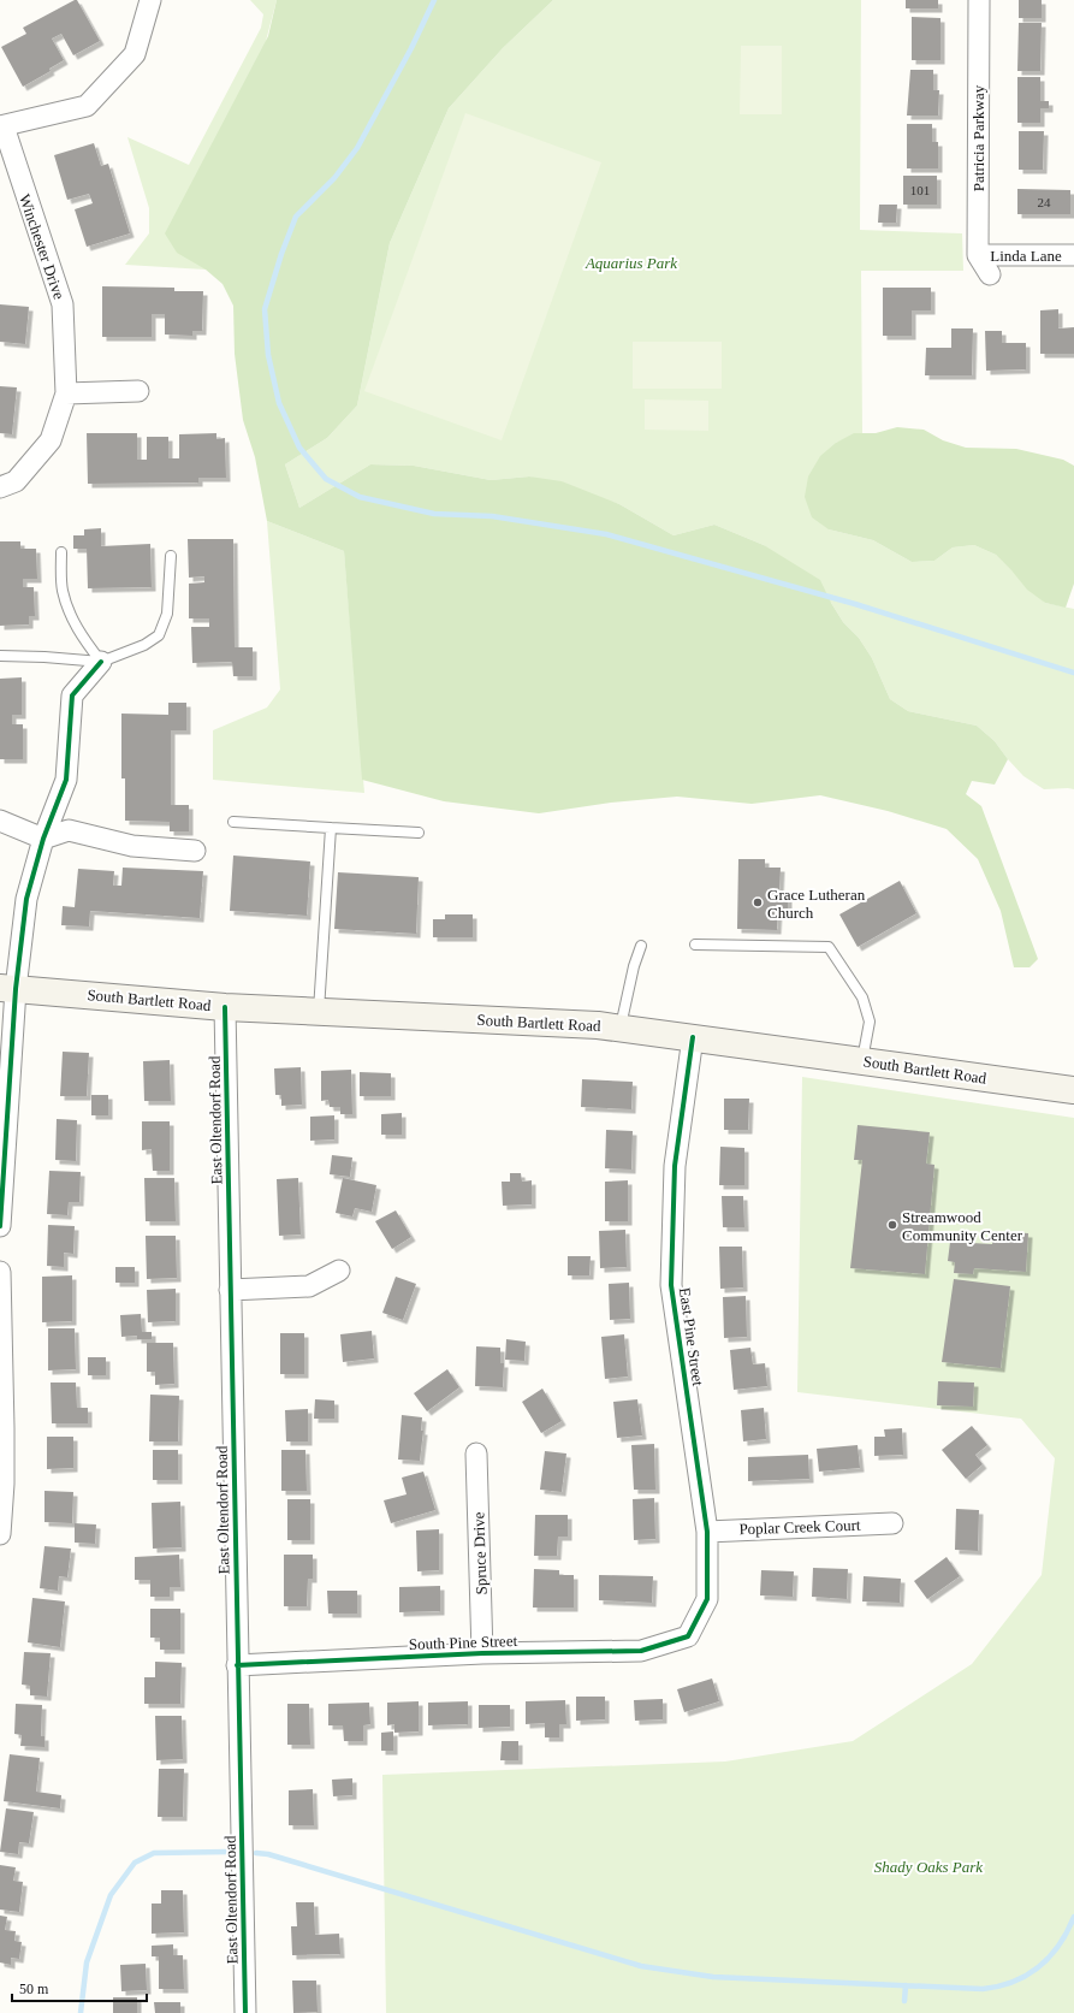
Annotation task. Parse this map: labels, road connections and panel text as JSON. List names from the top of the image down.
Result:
{
  "streets": {
    "main road": ["South Bartlett Road"],
    "street": [
      "Patricia Parkway",
      "Winchester Drive",
      "Linda Lane",
      "East Oltendorf Road",
      "East Pine Street",
      "Poplar Creek Court",
      "Spruce Drive",
      "South Pine Street"
    ]
  },
  "crossings": [
    ["Patricia Parkway", "Linda Lane"],
    ["South Bartlett Road", "East Oltendorf Road"],
    ["South Bartlett Road", "East Pine Street"],
    ["East Oltendorf Road", "South Pine Street"],
    ["East Pine Street", "Poplar Creek Court"],
    ["East Pine Street", "South Pine Street"],
    ["Spruce Drive", "South Pine Street"]
  ],
  "parks": ["Aquarius Park", "Shady Oaks Park"],
  "places": ["Grace Lutheran Church", "Streamwood Community Center"],
  "house_numbers": ["101", "24"],
  "scale_bar": "50 m"
}
